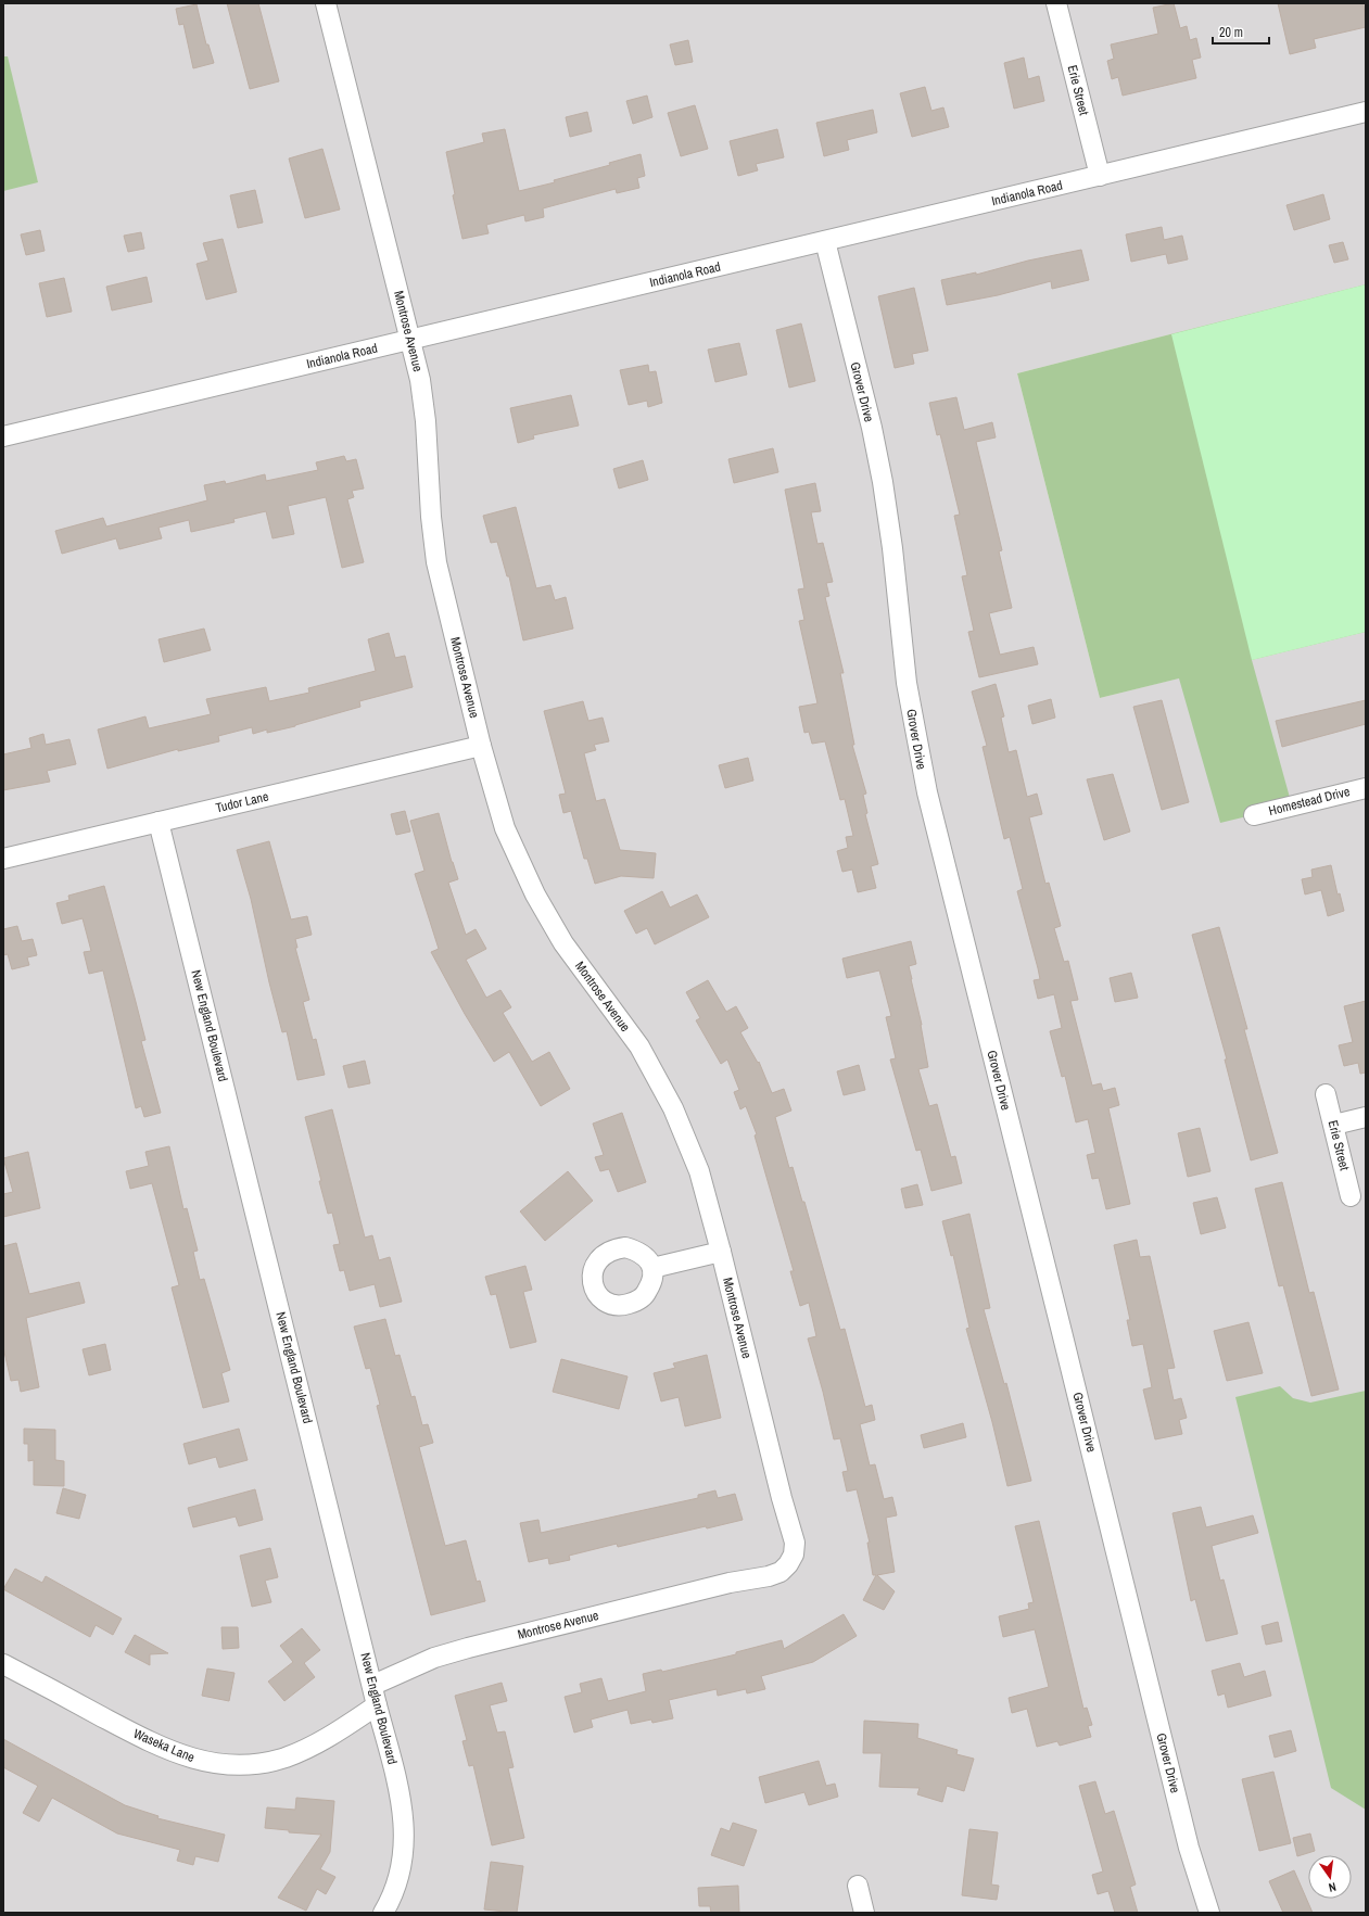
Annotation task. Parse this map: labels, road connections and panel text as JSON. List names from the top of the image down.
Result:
{
  "streets": {
    "street": [
      "Erie Street",
      "Indianola Road",
      "Montrose Avenue",
      "Grover Drive",
      "Homestead Drive",
      "Tudor Lane",
      "New England Boulevard",
      "Waseka Lane"
    ]
  },
  "crossings": [
    ["Erie Street", "Indianola Road"],
    ["Indianola Road", "Montrose Avenue"],
    ["Indianola Road", "Grover Drive"],
    ["Montrose Avenue", "Tudor Lane"],
    ["Montrose Avenue", "New England Boulevard"],
    ["Tudor Lane", "New England Boulevard"],
    ["New England Boulevard", "Waseka Lane"]
  ],
  "scale_bar": "20 m",
  "north": "bottom"
}
